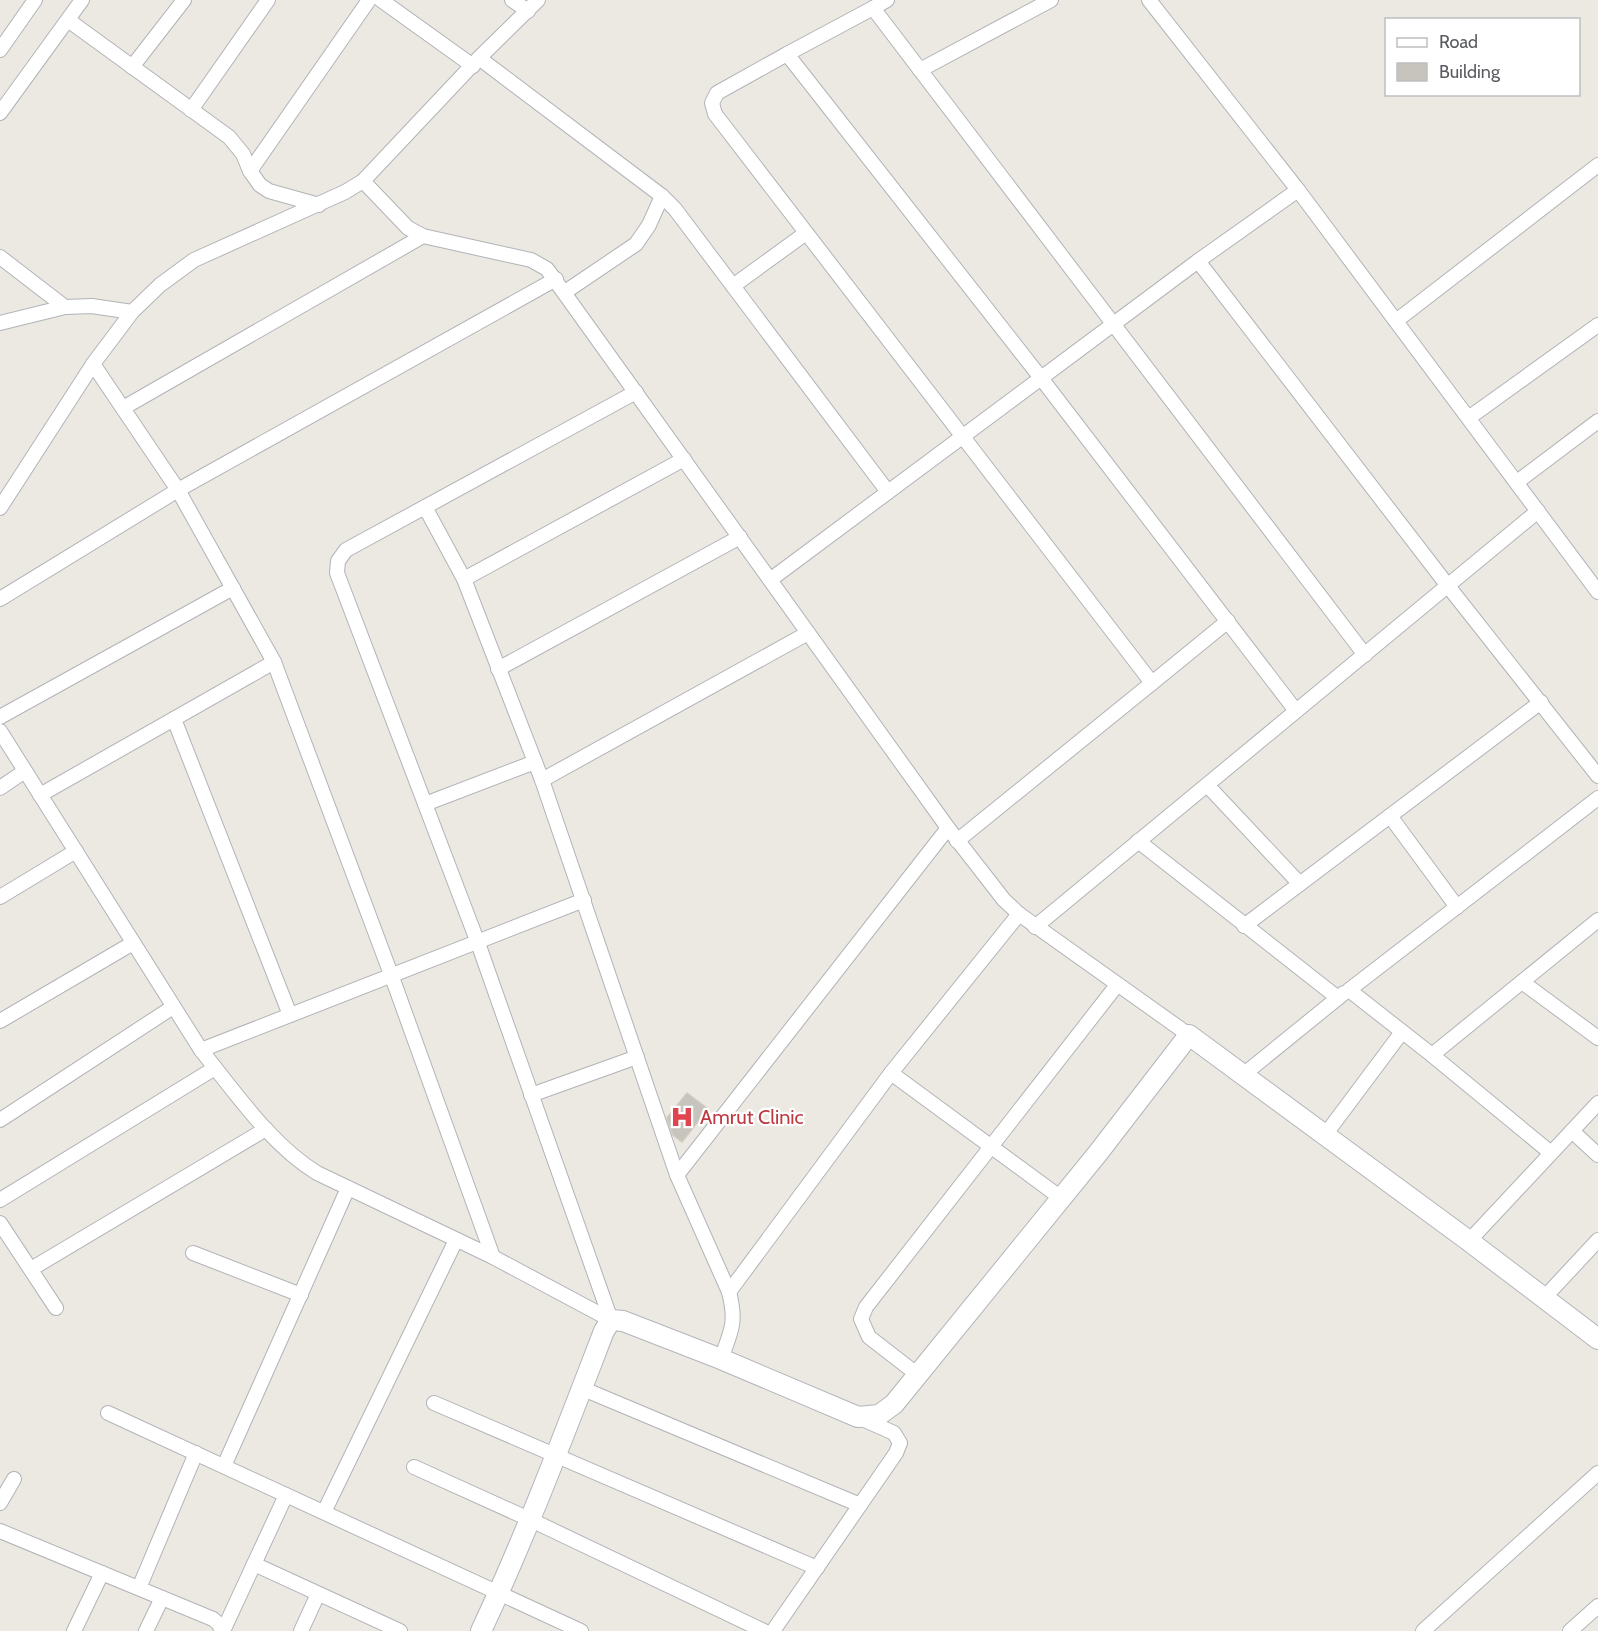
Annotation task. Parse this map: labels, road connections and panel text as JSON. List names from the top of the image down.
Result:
{
  "places": {
    "hospital": ["Amrut Clinic"]
  },
  "legend": ["Road", "Building"]
}
